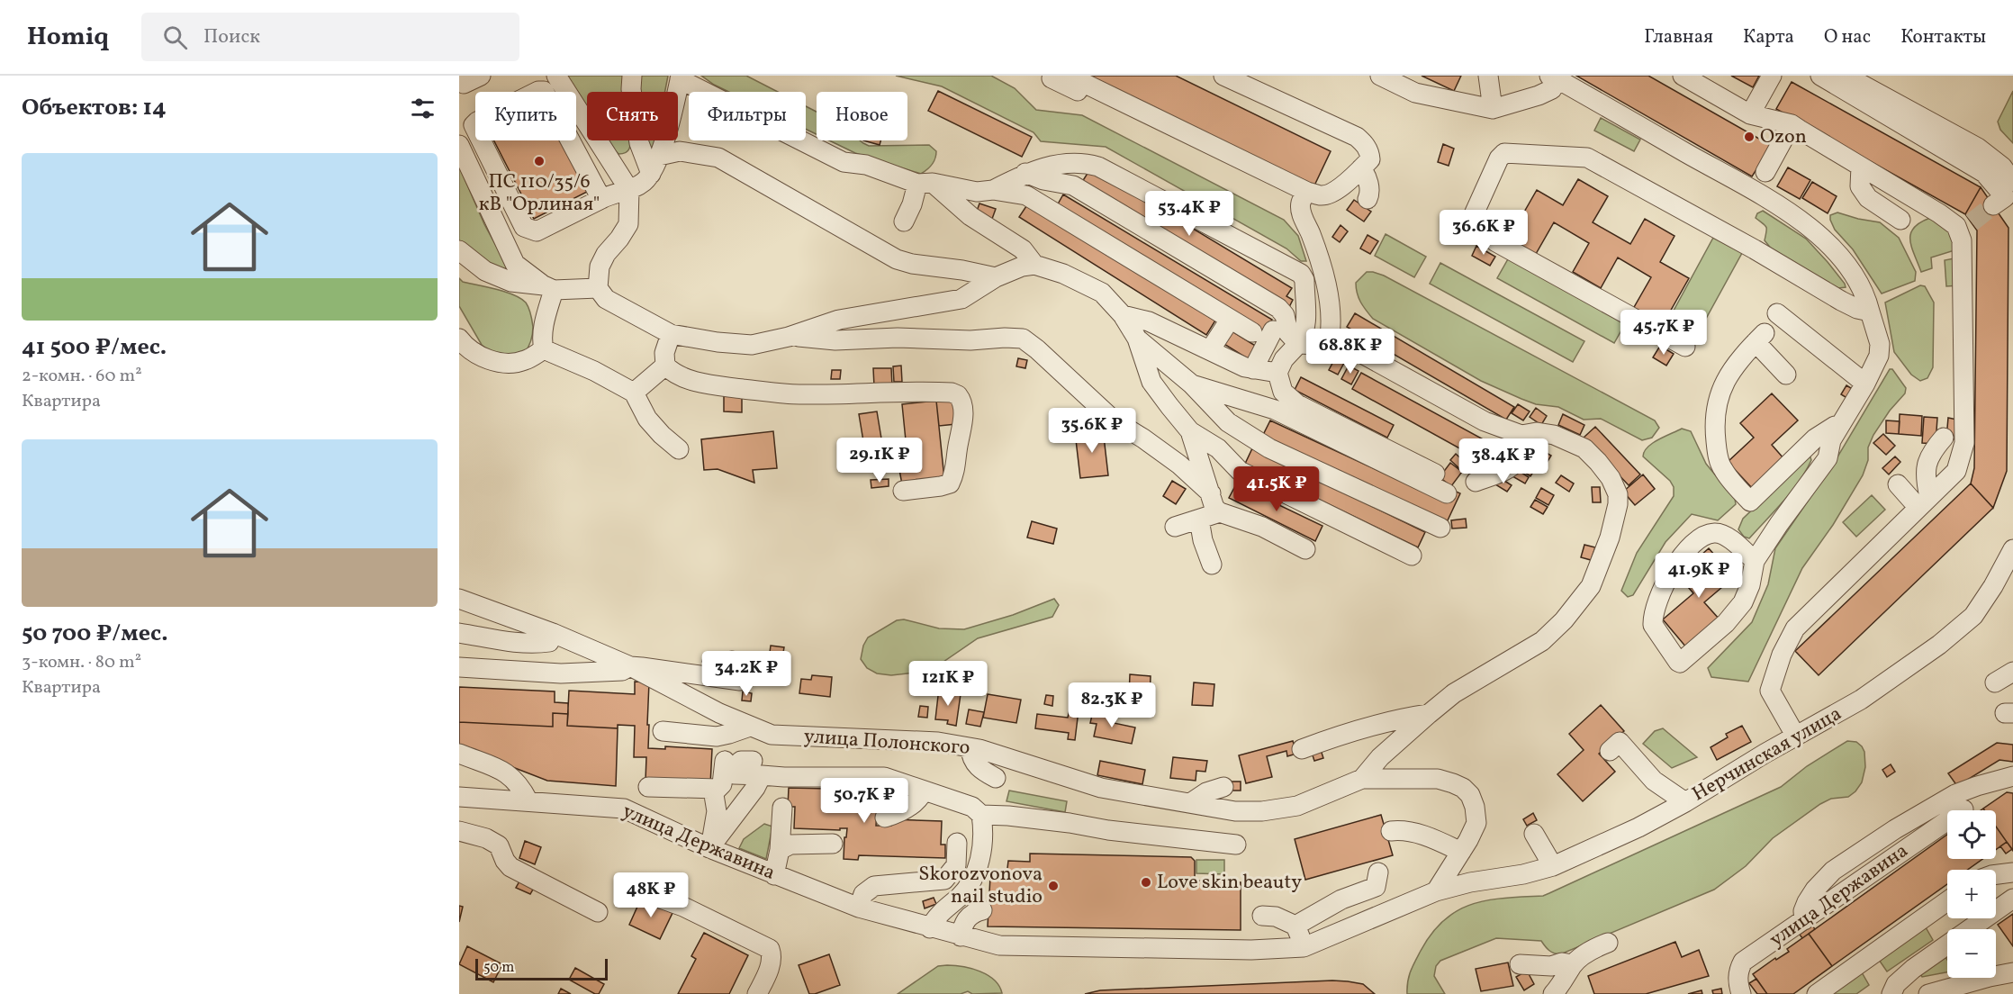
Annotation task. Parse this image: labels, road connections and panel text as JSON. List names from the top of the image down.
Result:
{
  "streets": {
    "street": ["улица Полонского", "Нерчинская улица", "улица Державина"]
  },
  "crossings": [
    ["Нерчинская улица", "улица Державина"]
  ],
  "places": [
    "Ozon",
    "ПС 110/35/6 кВ \"Орлиная\"",
    "Love skin beauty",
    "Skorozvonova nail studio"
  ],
  "scale_bar": "50 m",
  "page": {
    "header": "Homiq",
    "search": "Поиск",
    "nav": [
      "Главная",
      "Карта",
      "О нас",
      "Контакты"
    ],
    "heading": "Объектов: 14",
    "chip": [
      "Купить",
      "Снять",
      "Фильтры",
      "Новое"
    ],
    "list": [
      {
        "name": "41 500 ₽/мес.",
        "note": "2-комн. · 60 m² · Квартира"
      },
      {
        "name": "50 700 ₽/мес.",
        "note": "3-комн. · 80 m² · Квартира"
      }
    ],
    "price": [
      "53.4K ₽",
      "36.6K ₽",
      "45.7K ₽",
      "68.8K ₽",
      "35.6K ₽",
      "29.1K ₽",
      "38.4K ₽",
      "41.5K ₽",
      "41.9K ₽",
      "34.2K ₽",
      "121K ₽",
      "82.3K ₽",
      "50.7K ₽",
      "48K ₽"
    ],
    "map_buttons": ["+", "−"],
    "scale": "50 m"
  }
}
